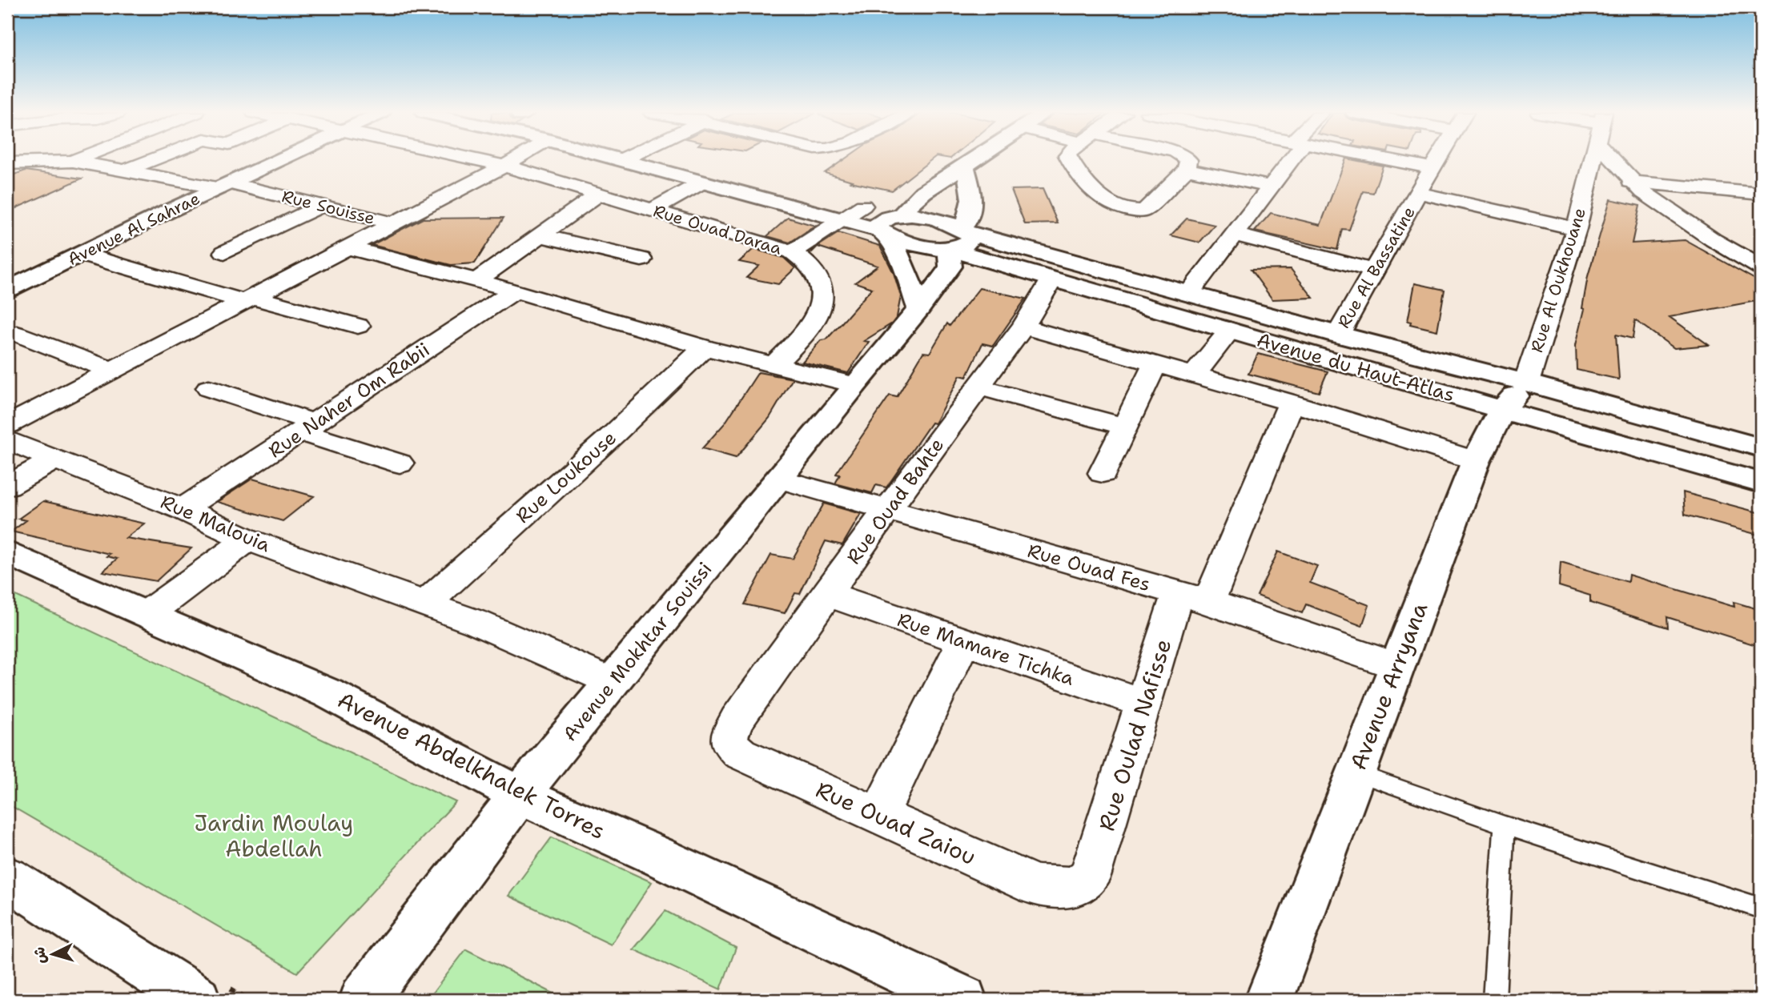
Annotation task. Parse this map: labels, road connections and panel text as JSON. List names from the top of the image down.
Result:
{
  "streets": {
    "street": [
      "Rue Souisse",
      "Avenue Al Sahrae",
      "Rue Ouad Daraa",
      "Rue Al Bassatine",
      "Rue Al Oukhouane",
      "Avenue du Haut-Atlas",
      "Rue Naher Om Rabii",
      "Rue Loukouse",
      "Rue Ouad Bahte",
      "Rue Malouia",
      "Rue Ouad Fes",
      "Rue Mamare Tichka",
      "Avenue Mokhtar Souissi",
      "Avenue Arryana",
      "Rue Oulad Nafisse",
      "Avenue Abdelkhalek Torres",
      "Rue Ouad Zaiou"
    ]
  },
  "crossings": [
    ["Rue Souisse", "Avenue Al Sahrae"],
    ["Rue Al Bassatine", "Avenue du Haut-Atlas"],
    ["Rue Al Oukhouane", "Avenue du Haut-Atlas"],
    ["Rue Al Oukhouane", "Avenue Arryana"],
    ["Avenue du Haut-Atlas", "Rue Ouad Bahte"],
    ["Avenue du Haut-Atlas", "Avenue Mokhtar Souissi"],
    ["Avenue du Haut-Atlas", "Avenue Arryana"],
    ["Rue Naher Om Rabii", "Rue Malouia"],
    ["Rue Loukouse", "Rue Malouia"],
    ["Rue Ouad Bahte", "Rue Ouad Fes"],
    ["Rue Ouad Bahte", "Rue Mamare Tichka"],
    ["Rue Ouad Bahte", "Rue Ouad Zaiou"],
    ["Rue Malouia", "Avenue Mokhtar Souissi"],
    ["Rue Ouad Fes", "Avenue Mokhtar Souissi"],
    ["Rue Ouad Fes", "Avenue Arryana"],
    ["Rue Ouad Fes", "Rue Oulad Nafisse"],
    ["Rue Mamare Tichka", "Rue Oulad Nafisse"],
    ["Avenue Mokhtar Souissi", "Avenue Abdelkhalek Torres"],
    ["Rue Oulad Nafisse", "Rue Ouad Zaiou"]
  ],
  "parks": ["Jardin Moulay Abdellah"],
  "north": "left"
}
